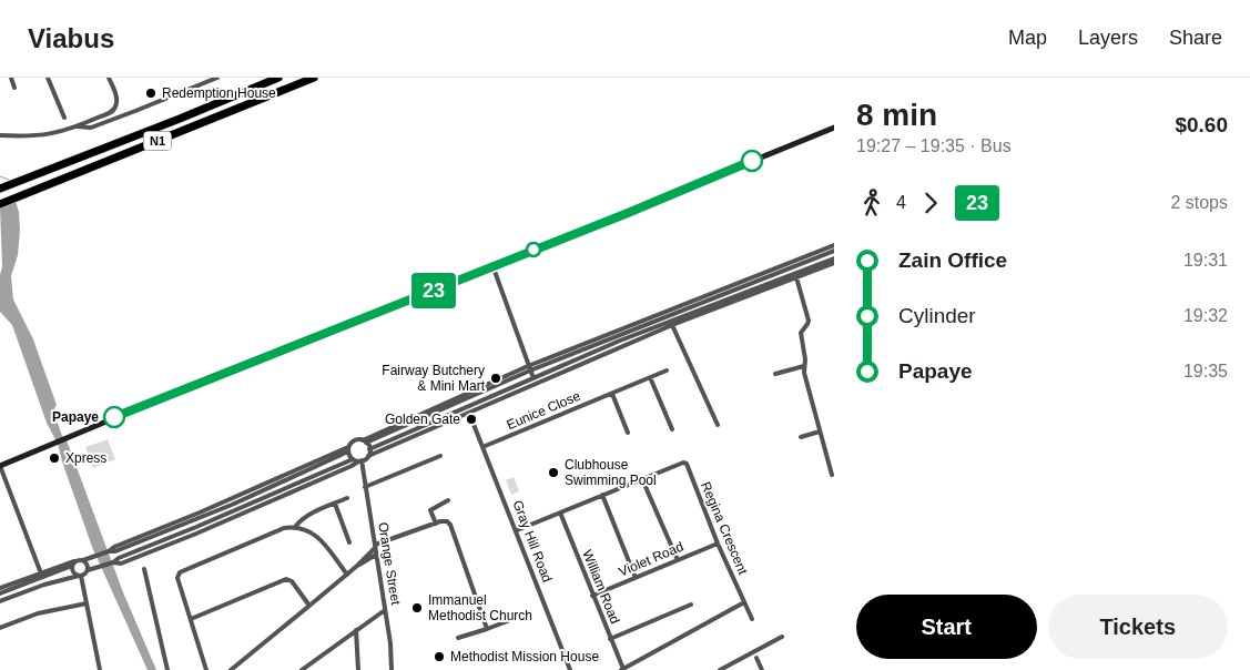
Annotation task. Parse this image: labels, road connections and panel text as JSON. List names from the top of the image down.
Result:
{
  "streets": {
    "highway": ["N1"],
    "street": [
      "Eunice Close",
      "Regina Crescent",
      "Gray Hill Road",
      "Violet Road",
      "Orange Street",
      "William Road"
    ]
  },
  "crossings": [
    ["Eunice Close", "Gray Hill Road"],
    ["Regina Crescent", "Violet Road"],
    ["Violet Road", "William Road"]
  ],
  "places": [
    "Redemption House",
    "Fairway Butchery & Mini Mart",
    "Papaye",
    "Golden Gate",
    "Xpress",
    "Clubhouse Swimming Pool",
    "Immanuel Methodist Church",
    "Methodist Mission House"
  ],
  "lines": ["bus line 23"],
  "page": {
    "header": "Viabus",
    "nav": ["Map", "Layers", "Share"],
    "on_map": "23",
    "heading": ["8 min", "19:27 – 19:35 · Bus", "$0.60"],
    "legs": ["4", "23", "2 stops"],
    "list": [
      {
        "name": "Zain Office",
        "value": "19:31"
      },
      {
        "name": "Cylinder",
        "value": "19:32"
      },
      {
        "name": "Papaye",
        "value": "19:35"
      }
    ],
    "buttons": ["Start", "Tickets"]
  }
}
